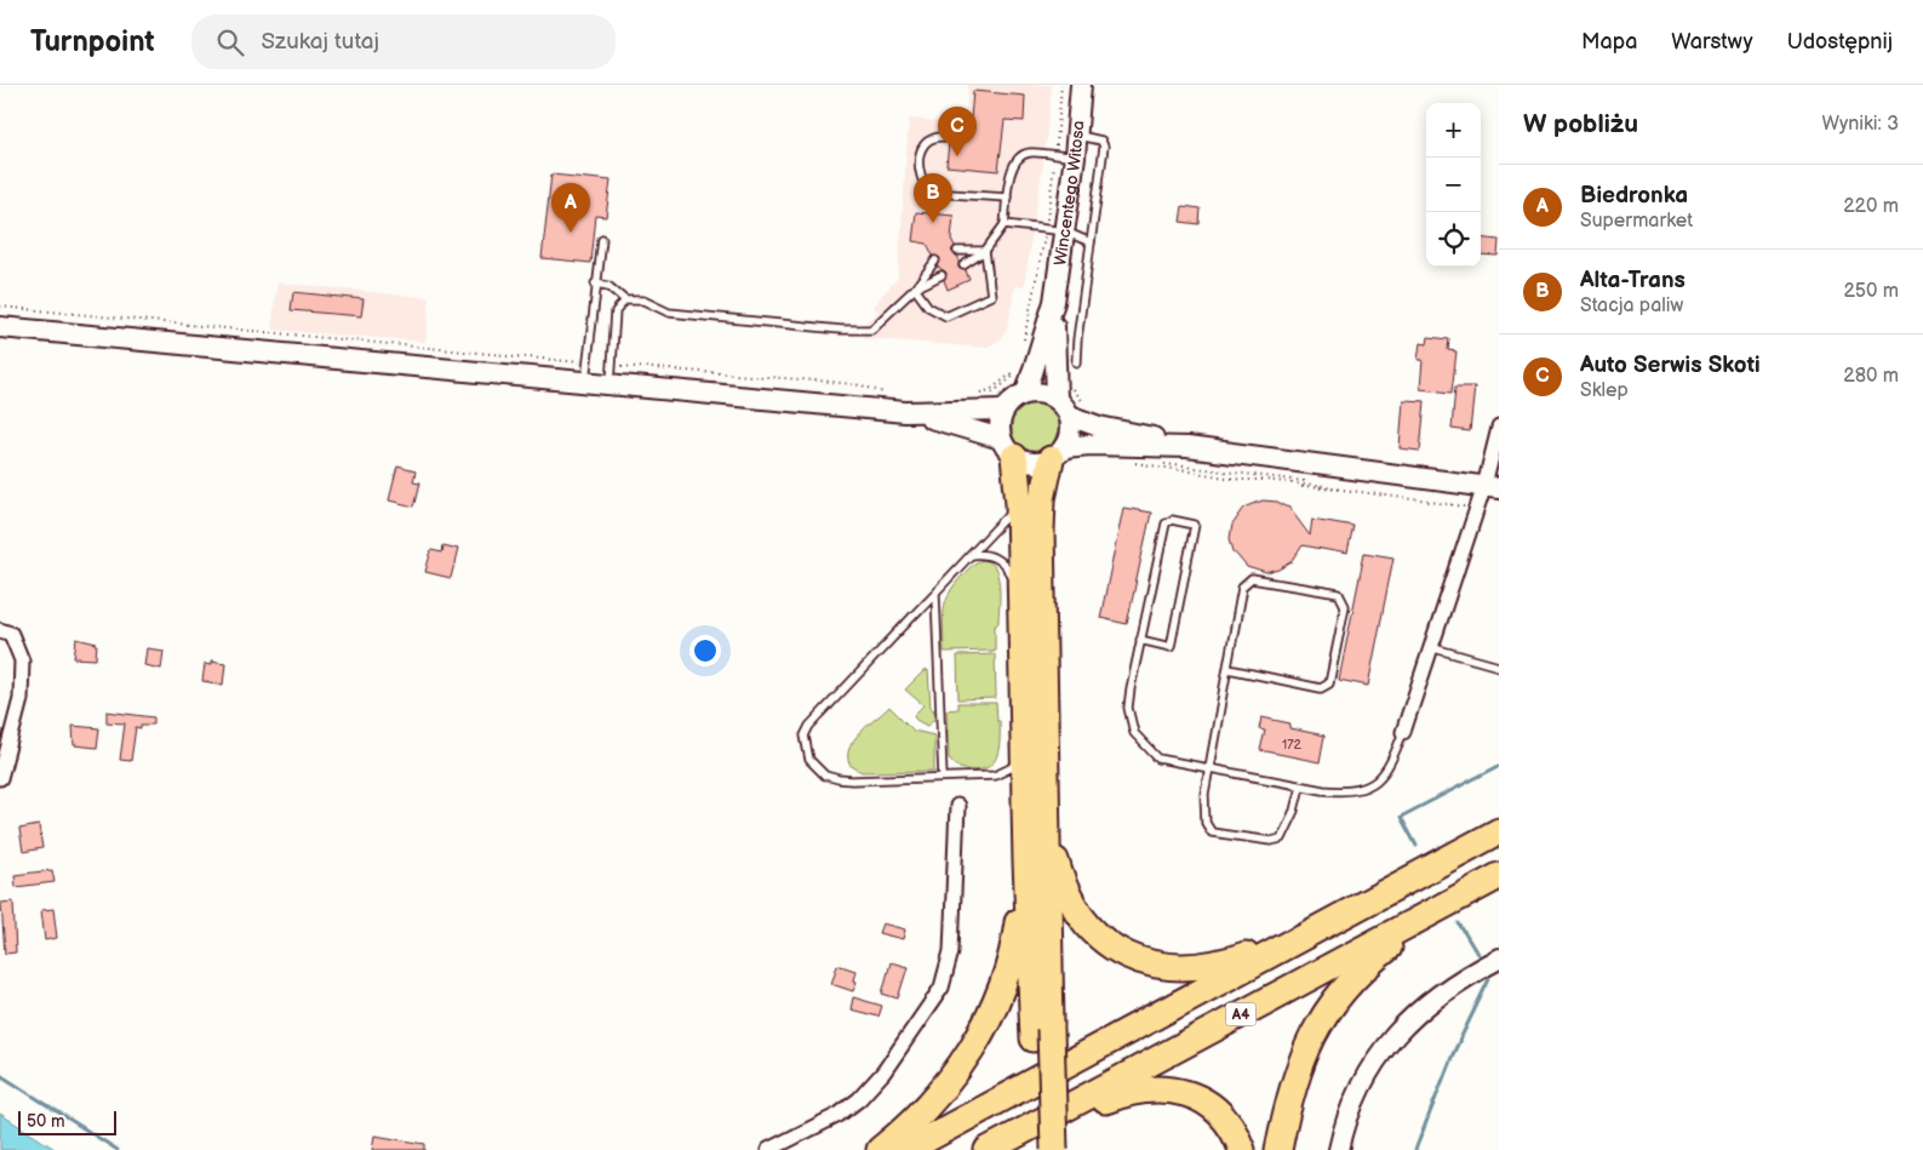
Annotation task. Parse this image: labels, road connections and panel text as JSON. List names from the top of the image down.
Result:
{
  "streets": {
    "highway": ["A4"],
    "street": ["Wincentego Witosa"]
  },
  "house_numbers": ["172"],
  "scale_bar": "50 m",
  "page": {
    "header": "Turnpoint",
    "search": "Szukaj tutaj",
    "nav": ["Mapa", "Warstwy", "Udostępnij"],
    "heading": ["W pobliżu", "Wyniki: 3"],
    "map_buttons": ["+", "−"],
    "pins": ["C", "B", "A"],
    "list": [
      {
        "mark": "A",
        "name": "Biedronka",
        "note": "Supermarket",
        "value": "220 m"
      },
      {
        "mark": "B",
        "name": "Alta-Trans",
        "note": "Stacja paliw",
        "value": "250 m"
      },
      {
        "mark": "C",
        "name": "Auto Serwis Skoti",
        "note": "Sklep",
        "value": "280 m"
      }
    ],
    "scale": "50 m"
  }
}
